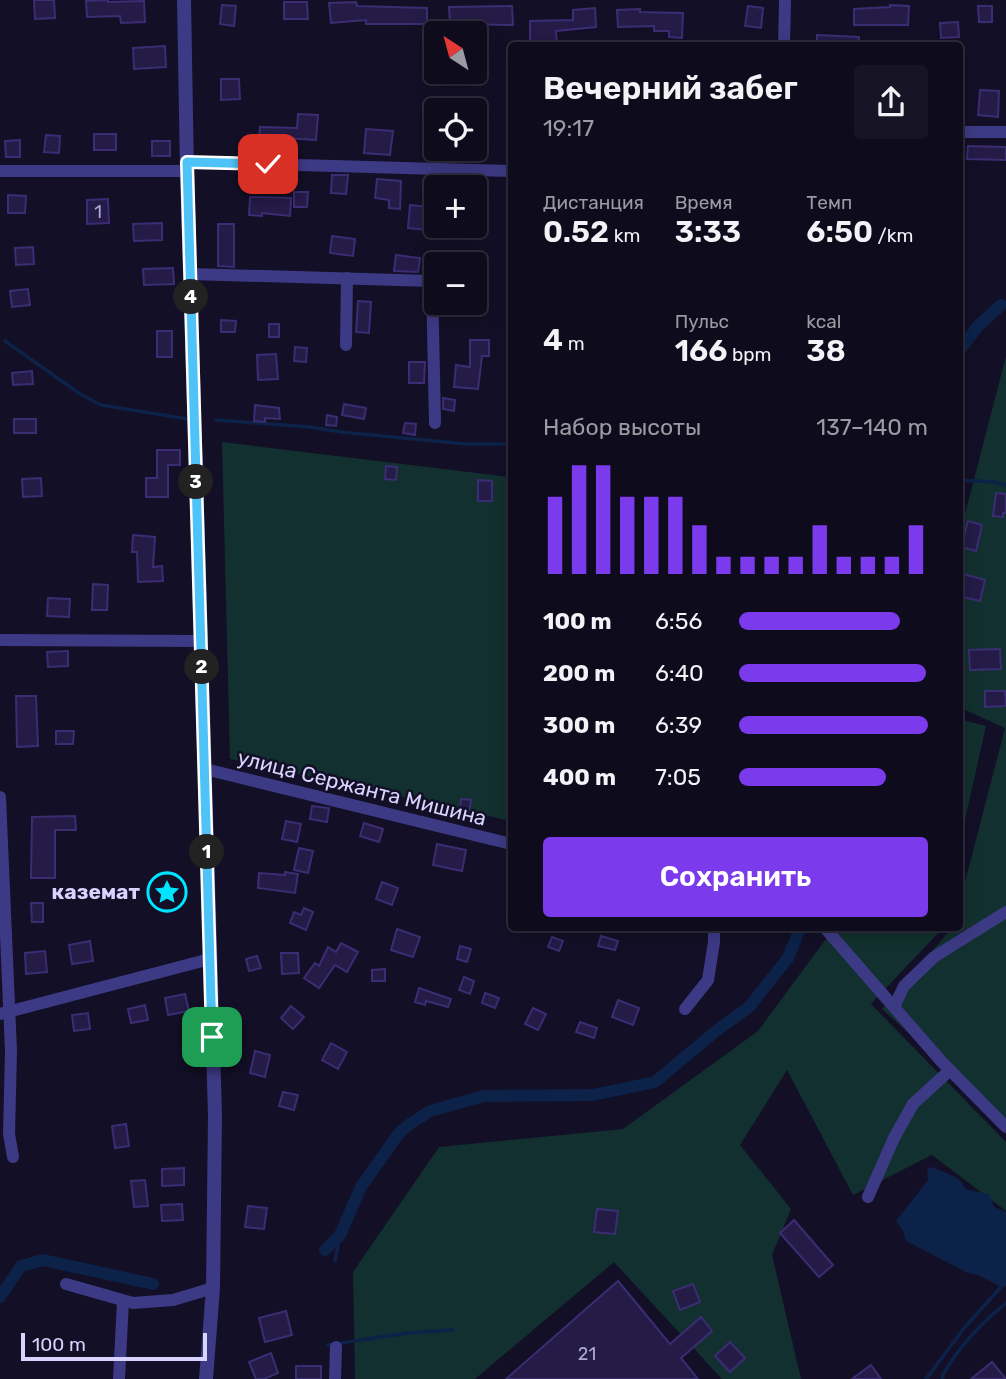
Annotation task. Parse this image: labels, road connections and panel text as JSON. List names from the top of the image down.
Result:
{
  "streets": {
    "street": ["улица Сержанта Мишина"]
  },
  "places": {
    "place": ["каземат"]
  },
  "house_numbers": ["1", "21"],
  "scale_bar": "100 m",
  "north": "top left",
  "page": {
    "map_buttons": ["+", "−"],
    "heading": ["Вечерний забег", "19:17"],
    "stats": [
      ["Дистанция", "0.52 km"],
      ["Время", "3:33"],
      ["Темп", "6:50 /km"],
      ["4 m"],
      ["Пульс", "166 bpm"],
      ["kcal", "38"]
    ],
    "pins": [
      "4",
      "3",
      "2",
      "1"
    ],
    "chart": ["Набор высоты", "137–140 m"],
    "list": [
      {
        "name": "100 m",
        "note": "6:56"
      },
      {
        "name": "200 m",
        "note": "6:40"
      },
      {
        "name": "300 m",
        "note": "6:39"
      },
      {
        "name": "400 m",
        "note": "7:05"
      }
    ],
    "buttons": "Сохранить",
    "scale": "100 m"
  }
}
